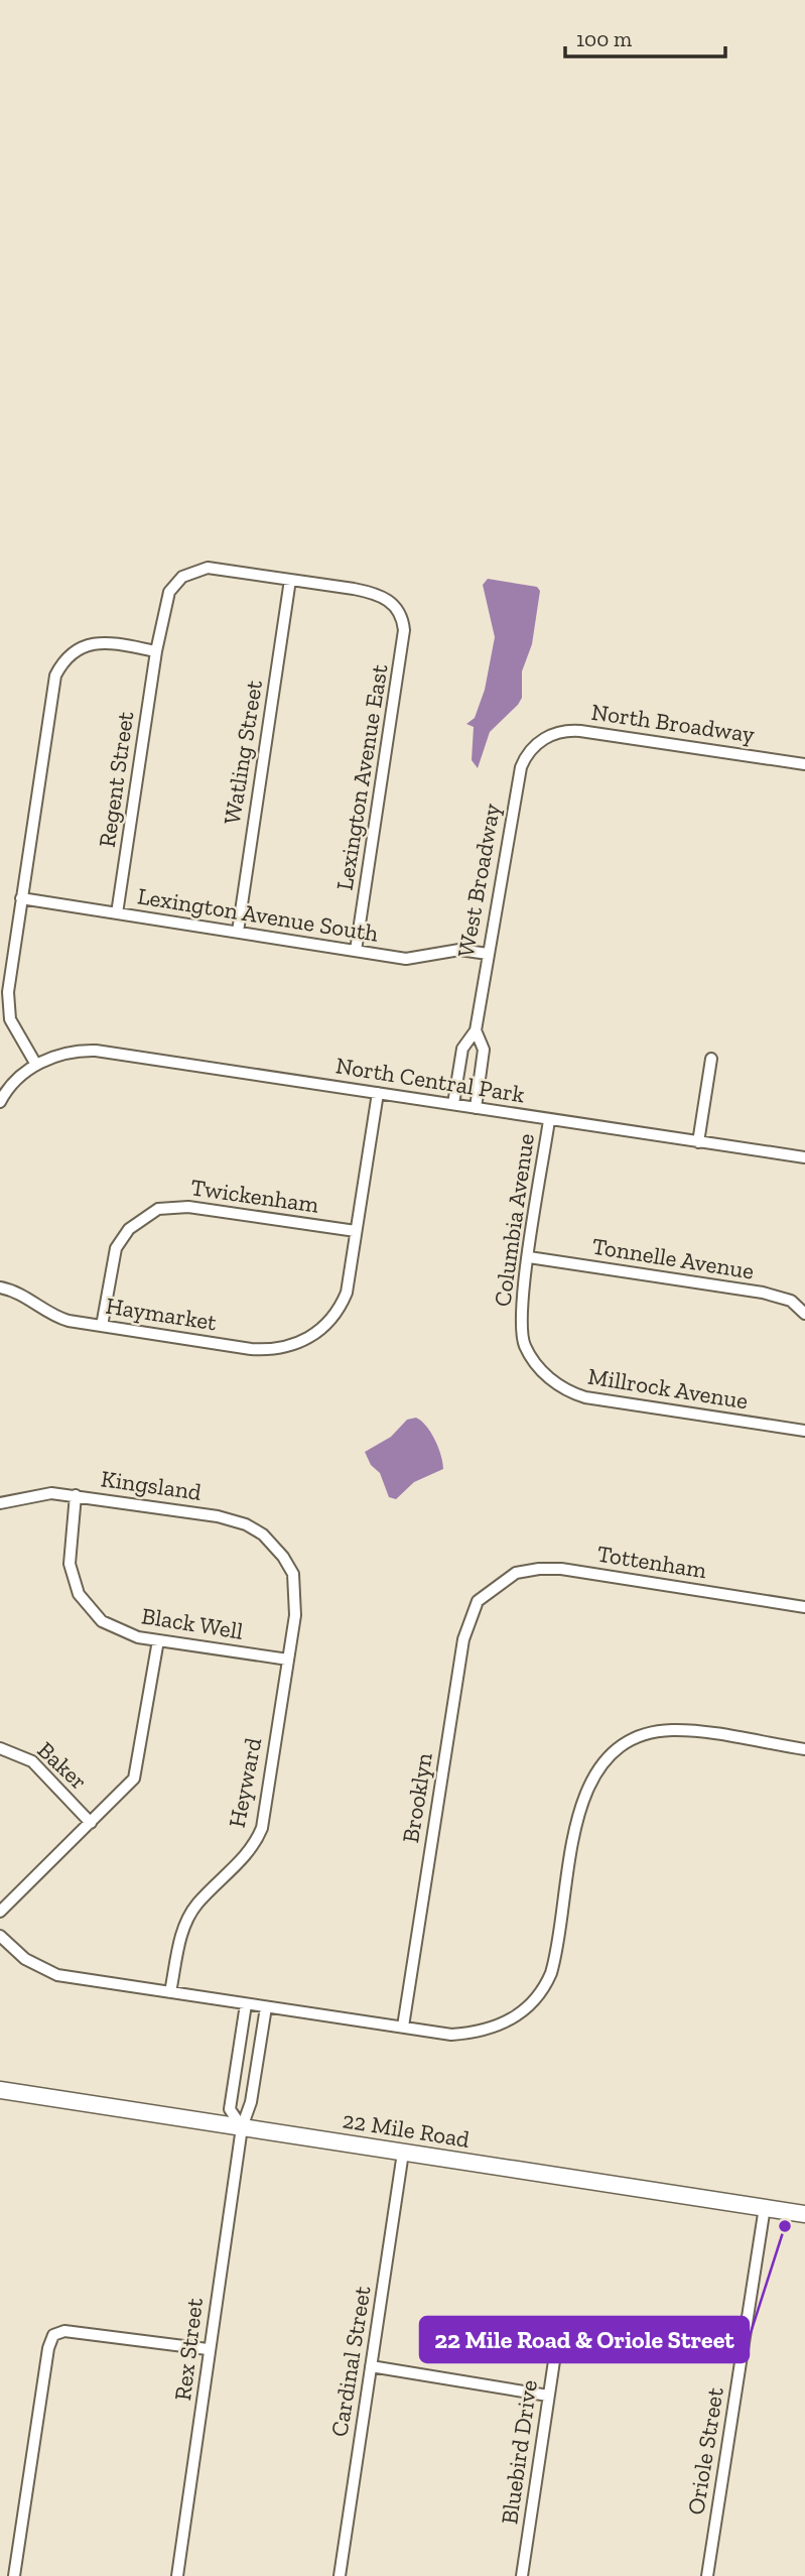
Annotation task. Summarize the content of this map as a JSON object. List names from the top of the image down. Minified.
{"streets":{"street":["North Broadway","Watling Street","Lexington Avenue East","Regent Street","West Broadway","Lexington Avenue South","North Central Park","Twickenham","Columbia Avenue","Tonnelle Avenue","Haymarket","Millrock Avenue","Kingsland","Tottenham","Black Well","Baker","Heyward","Brooklyn","22 Mile Road","Rex Street","Cardinal Street","Oriole Street","Bluebird Drive"]},"crossings":[["North Broadway","West Broadway"],["Watling Street","Regent Street"],["Watling Street","Lexington Avenue South"],["Lexington Avenue East","Regent Street"],["Lexington Avenue East","Lexington Avenue South"],["Regent Street","Lexington Avenue South"],["West Broadway","Lexington Avenue South"],["West Broadway","North Central Park"],["North Central Park","Columbia Avenue"],["Twickenham","Haymarket"],["Columbia Avenue","Tonnelle Avenue"],["Columbia Avenue","Millrock Avenue"],["Kingsland","Black Well"],["Kingsland","Heyward"],["Tottenham","Brooklyn"],["Black Well","Heyward"],["22 Mile Road","Rex Street"],["22 Mile Road","Cardinal Street"],["22 Mile Road","Oriole Street"]],"places":["22 Mile Road & Oriole Street"],"scale_bar":"100 m"}
